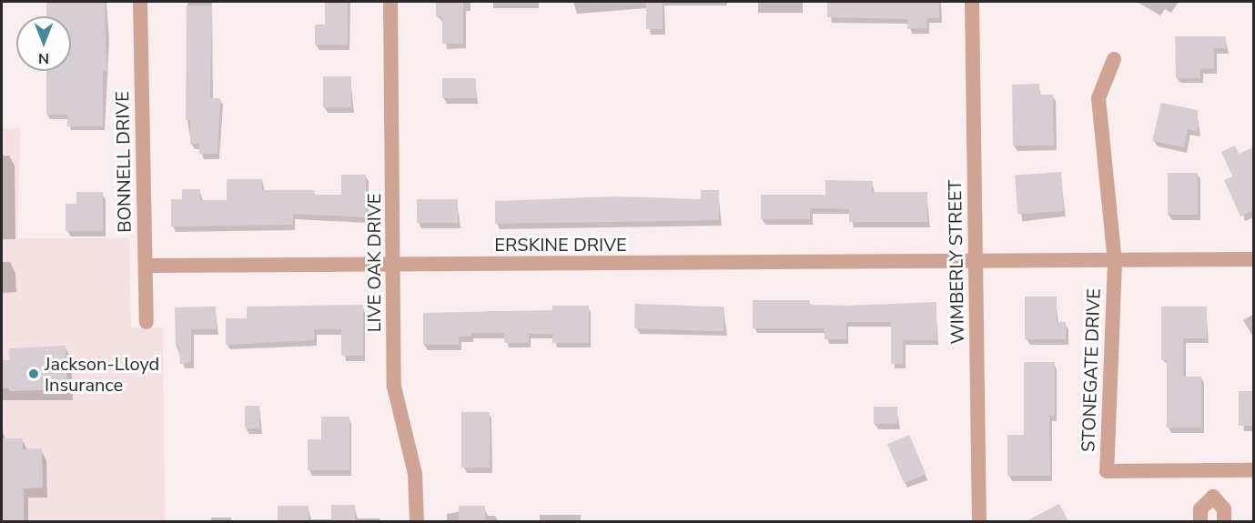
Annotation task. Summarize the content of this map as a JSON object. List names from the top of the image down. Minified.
{"streets":{"street":["BONNELL DRIVE","ERSKINE DRIVE","WIMBERLY STREET","LIVE OAK DRIVE","STONEGATE DRIVE"]},"crossings":[["BONNELL DRIVE","ERSKINE DRIVE"],["ERSKINE DRIVE","WIMBERLY STREET"],["ERSKINE DRIVE","LIVE OAK DRIVE"],["ERSKINE DRIVE","STONEGATE DRIVE"],["WIMBERLY STREET","STONEGATE DRIVE"]],"places":["Jackson-Lloyd Insurance"],"north":"bottom"}
